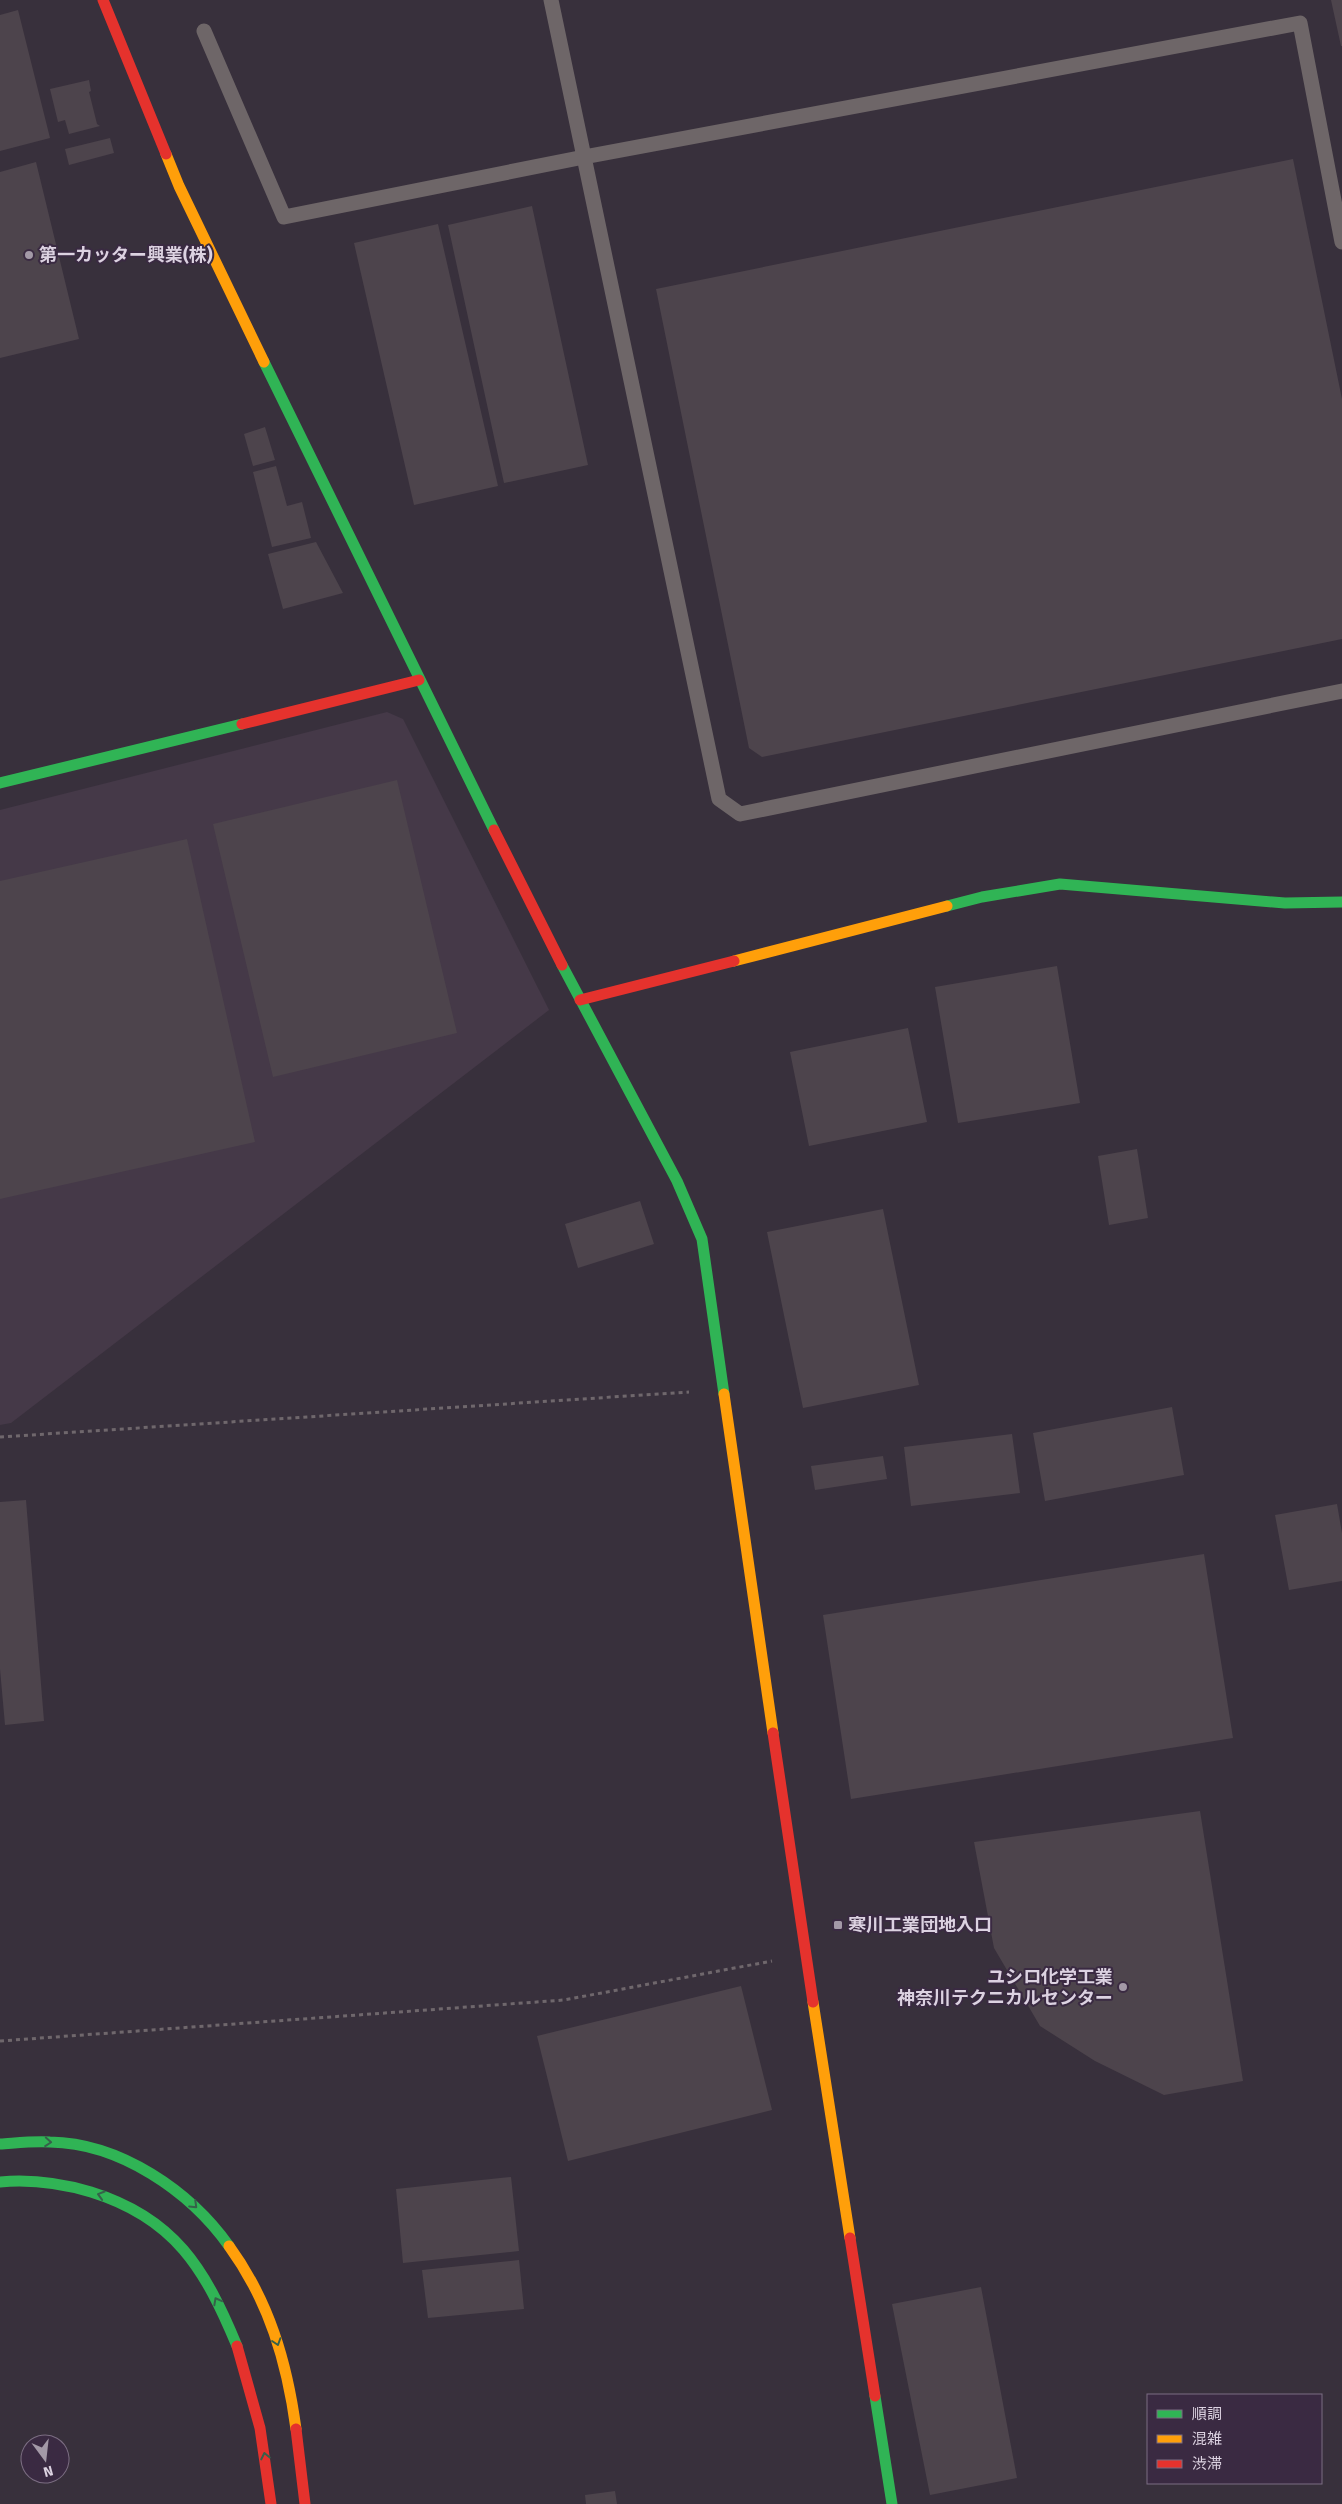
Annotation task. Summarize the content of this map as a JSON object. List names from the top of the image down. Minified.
{"places":{"other":["第一カッター興業(株)","ユシロ化学工業 神奈川テクニカルセンター"],"transit":["寒川工業団地入口"]},"legend":["順調","混雑","渋滞"],"north":"bottom"}
